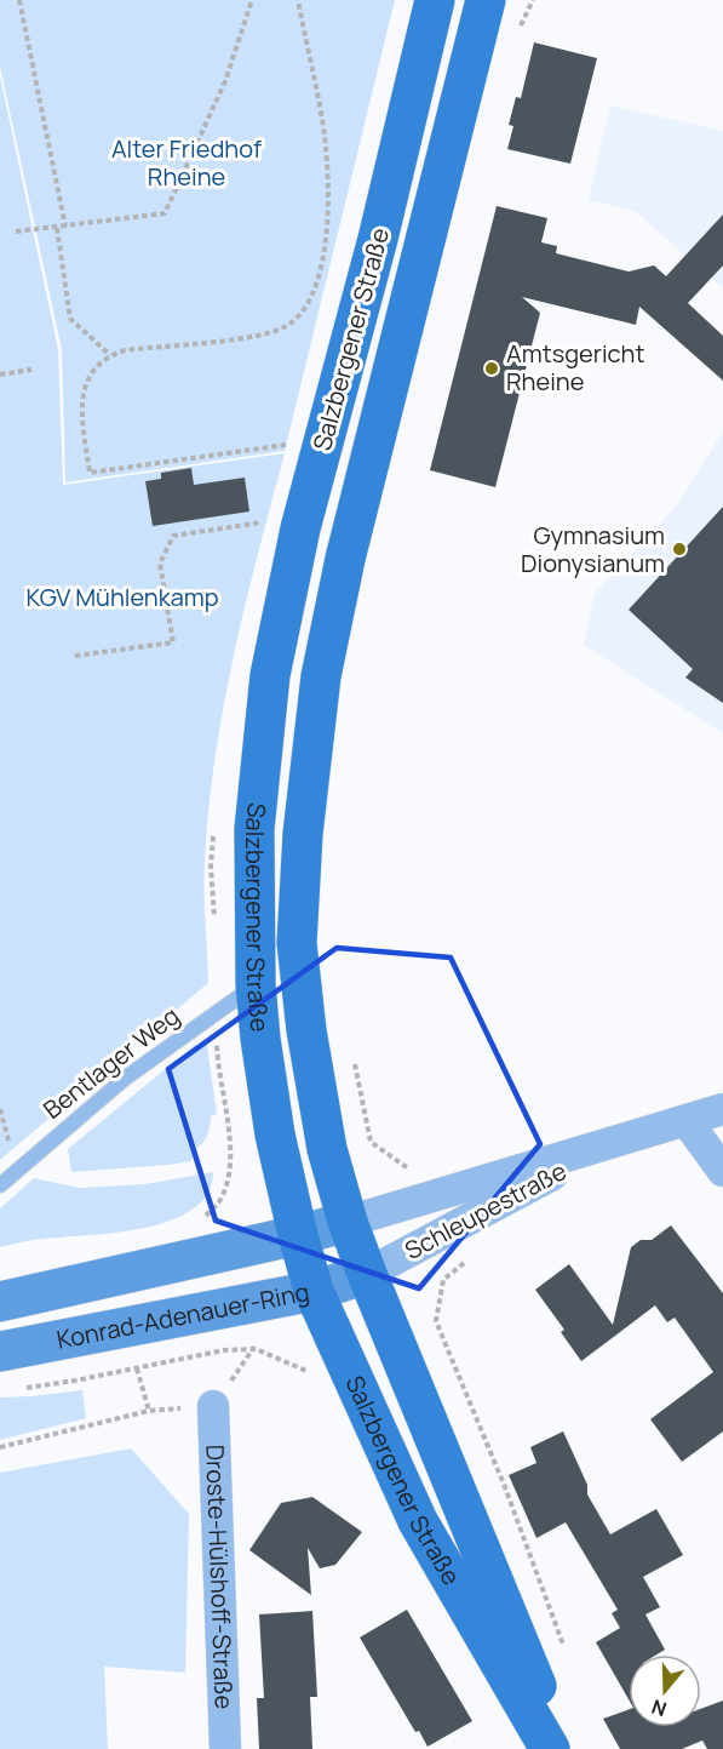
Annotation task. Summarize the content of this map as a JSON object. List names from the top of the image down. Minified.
{"streets":{"main road":["Salzbergener Straße","Konrad-Adenauer-Ring"],"street":["Schleupestraße","Droste-Hülshoff-Straße"],"lane":["Bentlager Weg"]},"crossings":[["Salzbergener Straße","Bentlager Weg"],["Salzbergener Straße","Schleupestraße"],["Salzbergener Straße","Konrad-Adenauer-Ring"],["Schleupestraße","Konrad-Adenauer-Ring"]],"parks":["Alter Friedhof Rheine","KGV Mühlenkamp"],"places":["Amtsgericht Rheine","Gymnasium Dionysianum"],"north":"bottom"}
